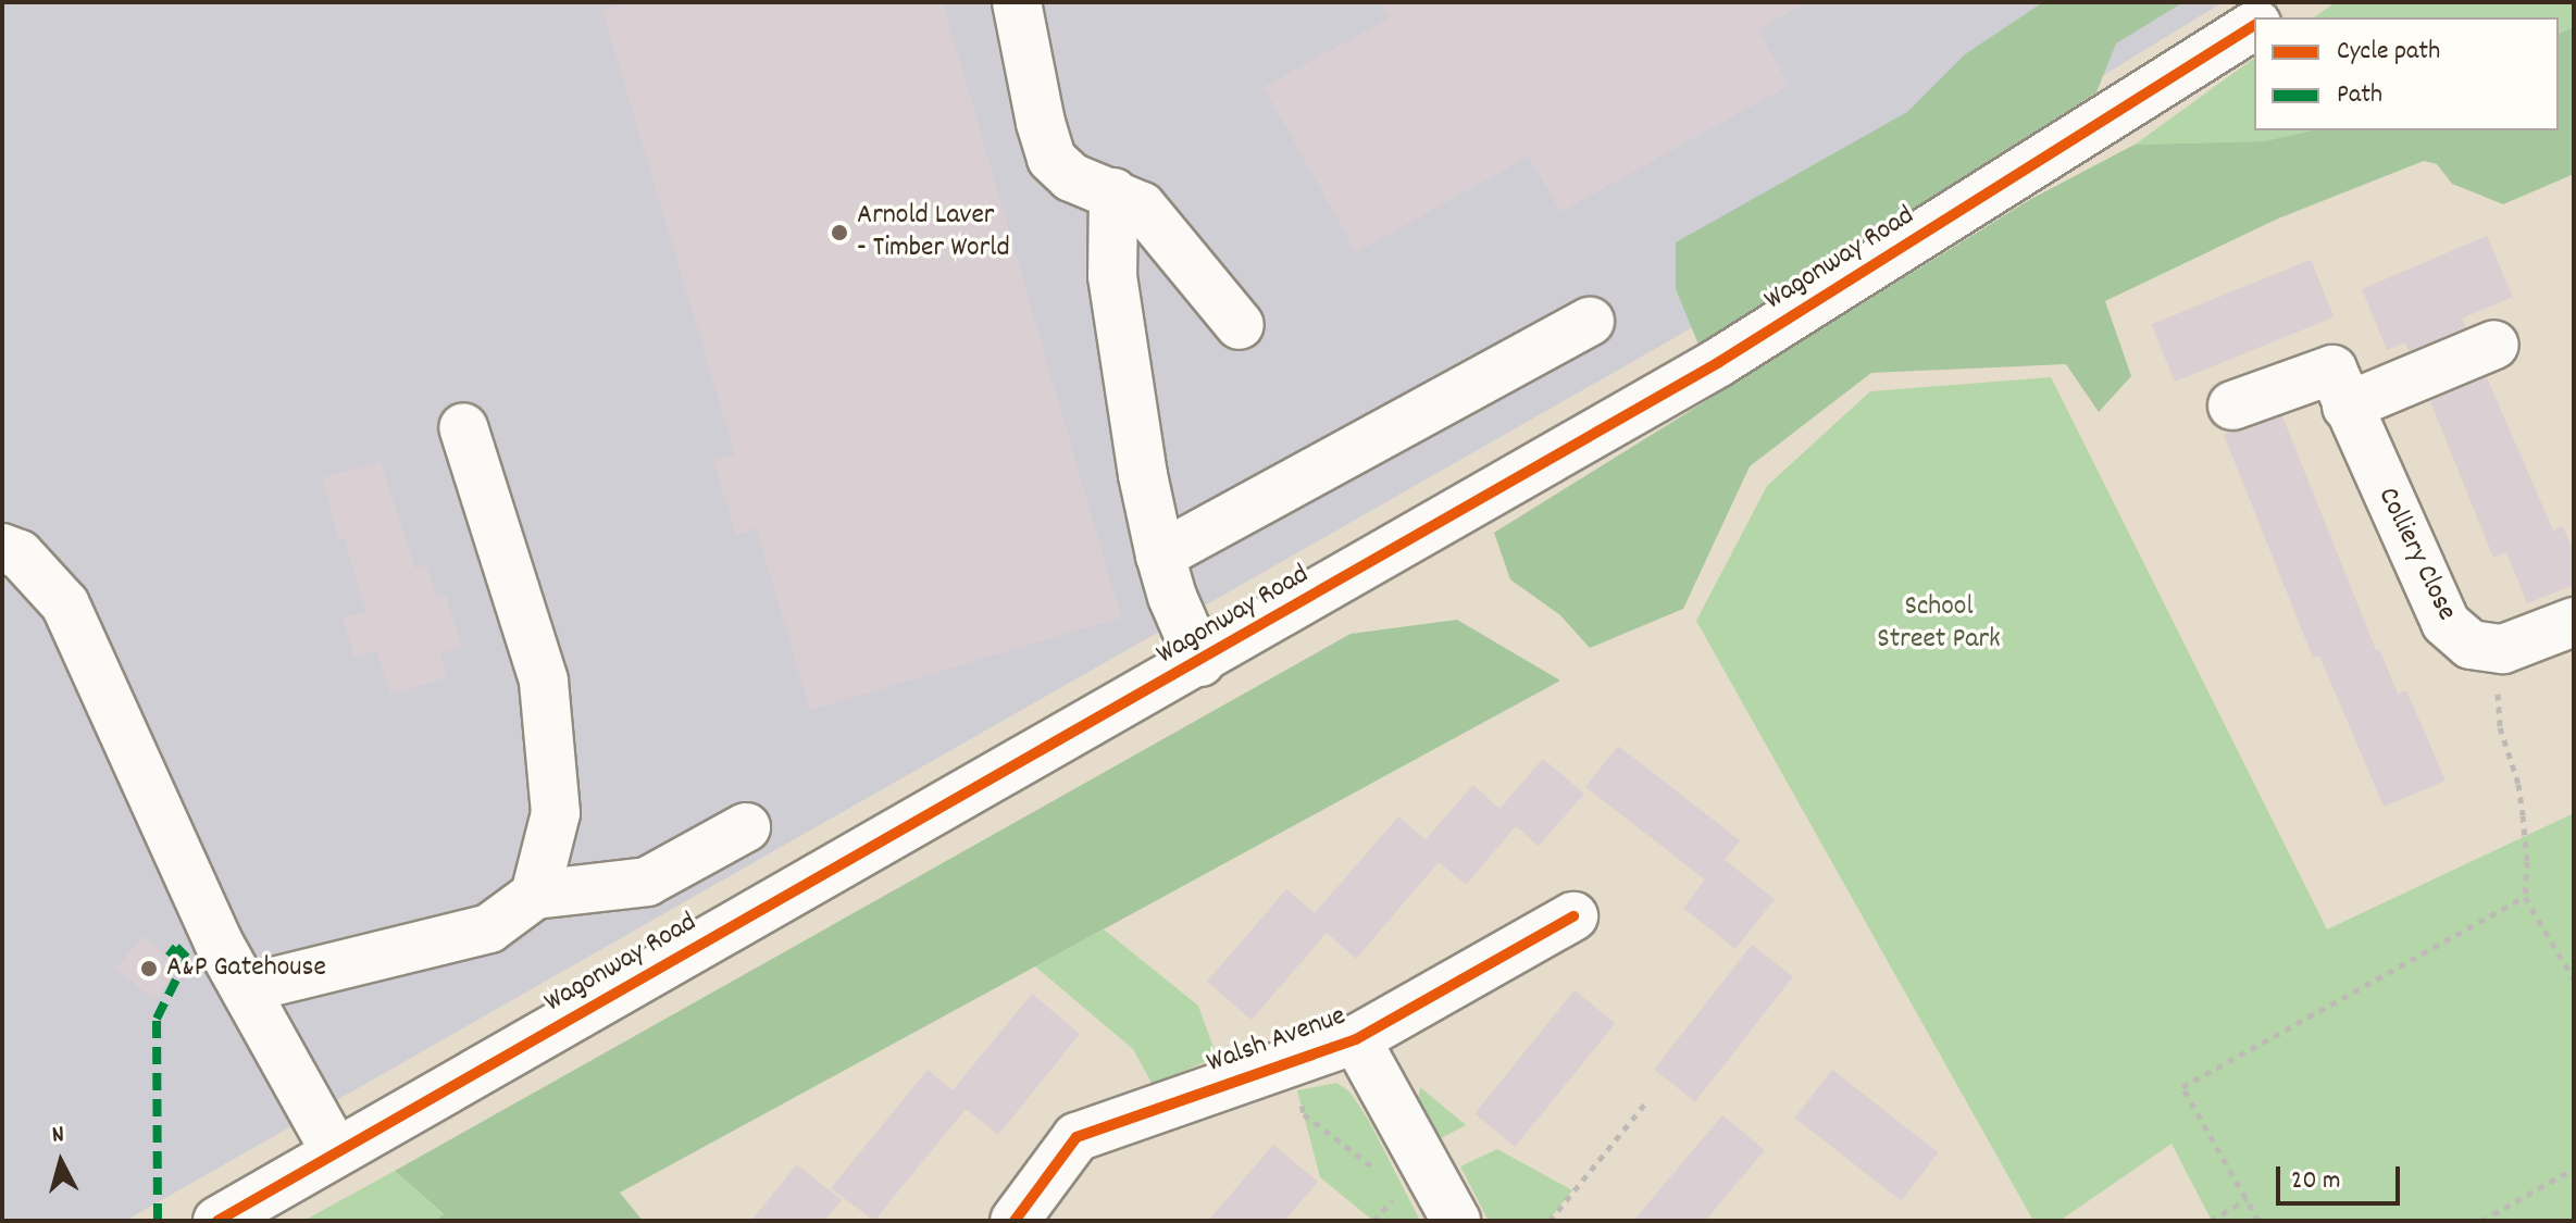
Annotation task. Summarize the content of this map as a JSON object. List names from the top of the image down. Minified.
{"streets":{"main road":["Wagonway Road","Colliery Close","Walsh Avenue"]},"parks":["School Street Park"],"places":["Arnold Laver - Timber World","A&P Gatehouse"],"legend":["Cycle path","Path"],"scale_bar":"20 m","north":"top"}
